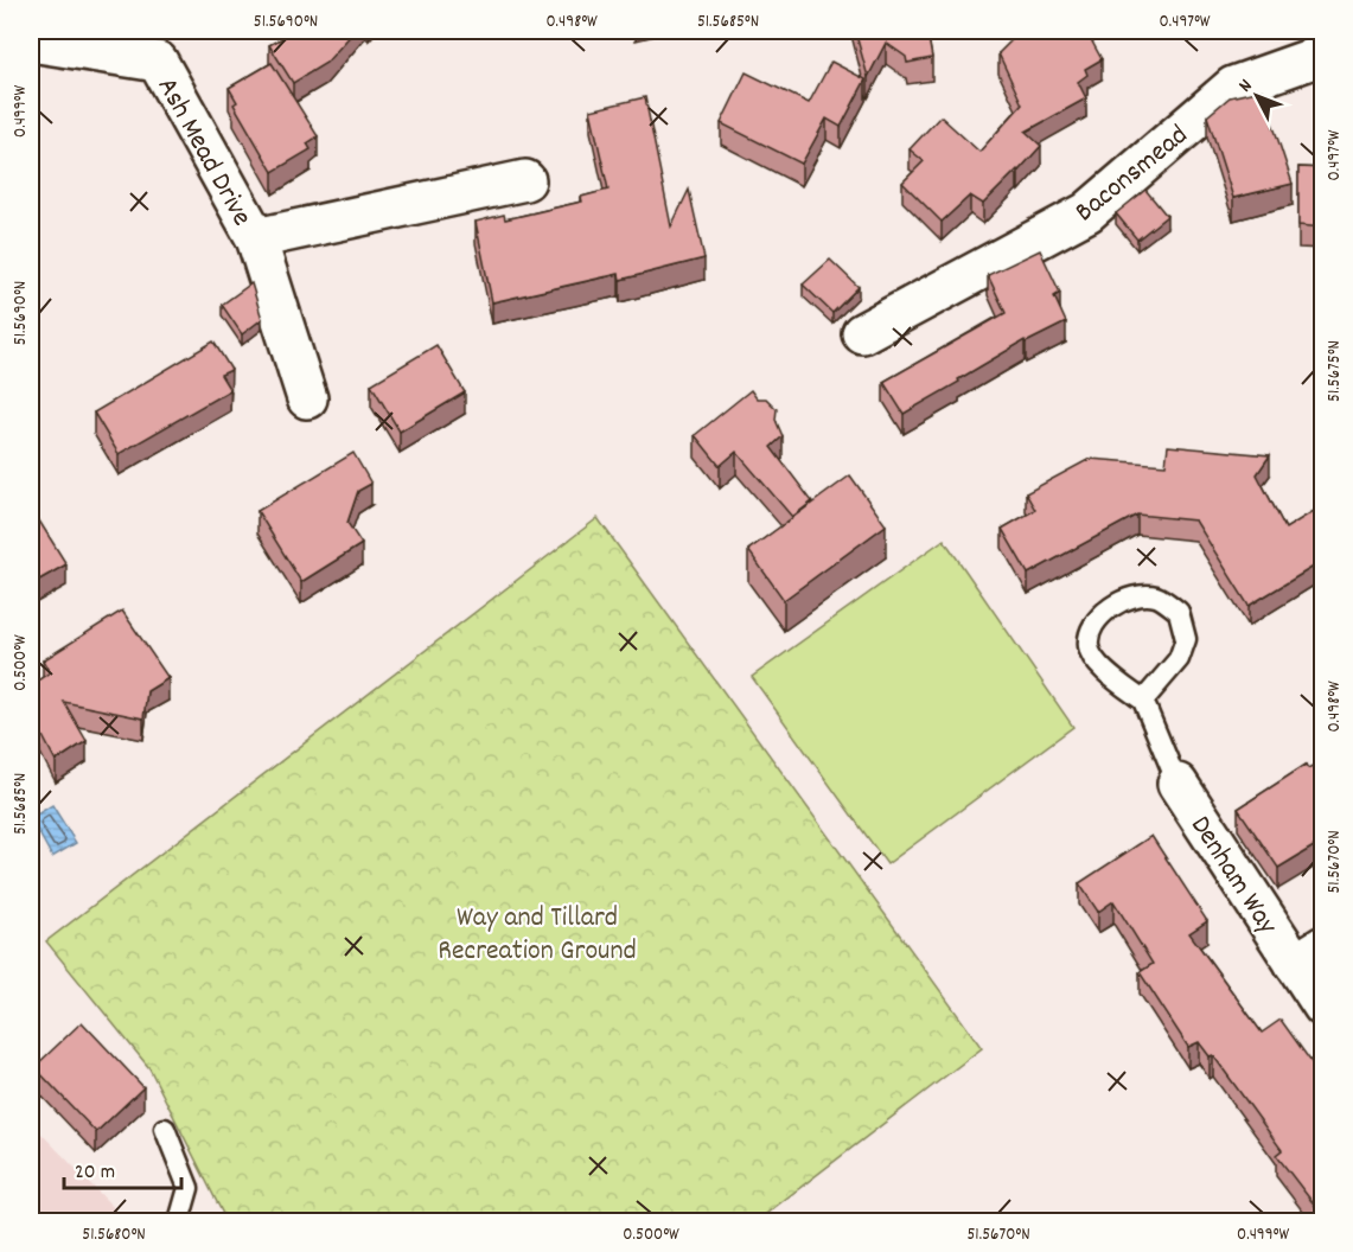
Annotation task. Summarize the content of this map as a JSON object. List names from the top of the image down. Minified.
{"streets":{"street":["Ash Mead Drive","Baconsmead","Denham Way"]},"parks":["Way and Tillard Recreation Ground"],"scale_bar":"20 m","north":"top left","coordinates":["51.5690°N","0.498°W","51.5685°N","0.497°W","0.499°W","51.5675°N","0.500°W","51.5670°N","51.5680°N"]}
